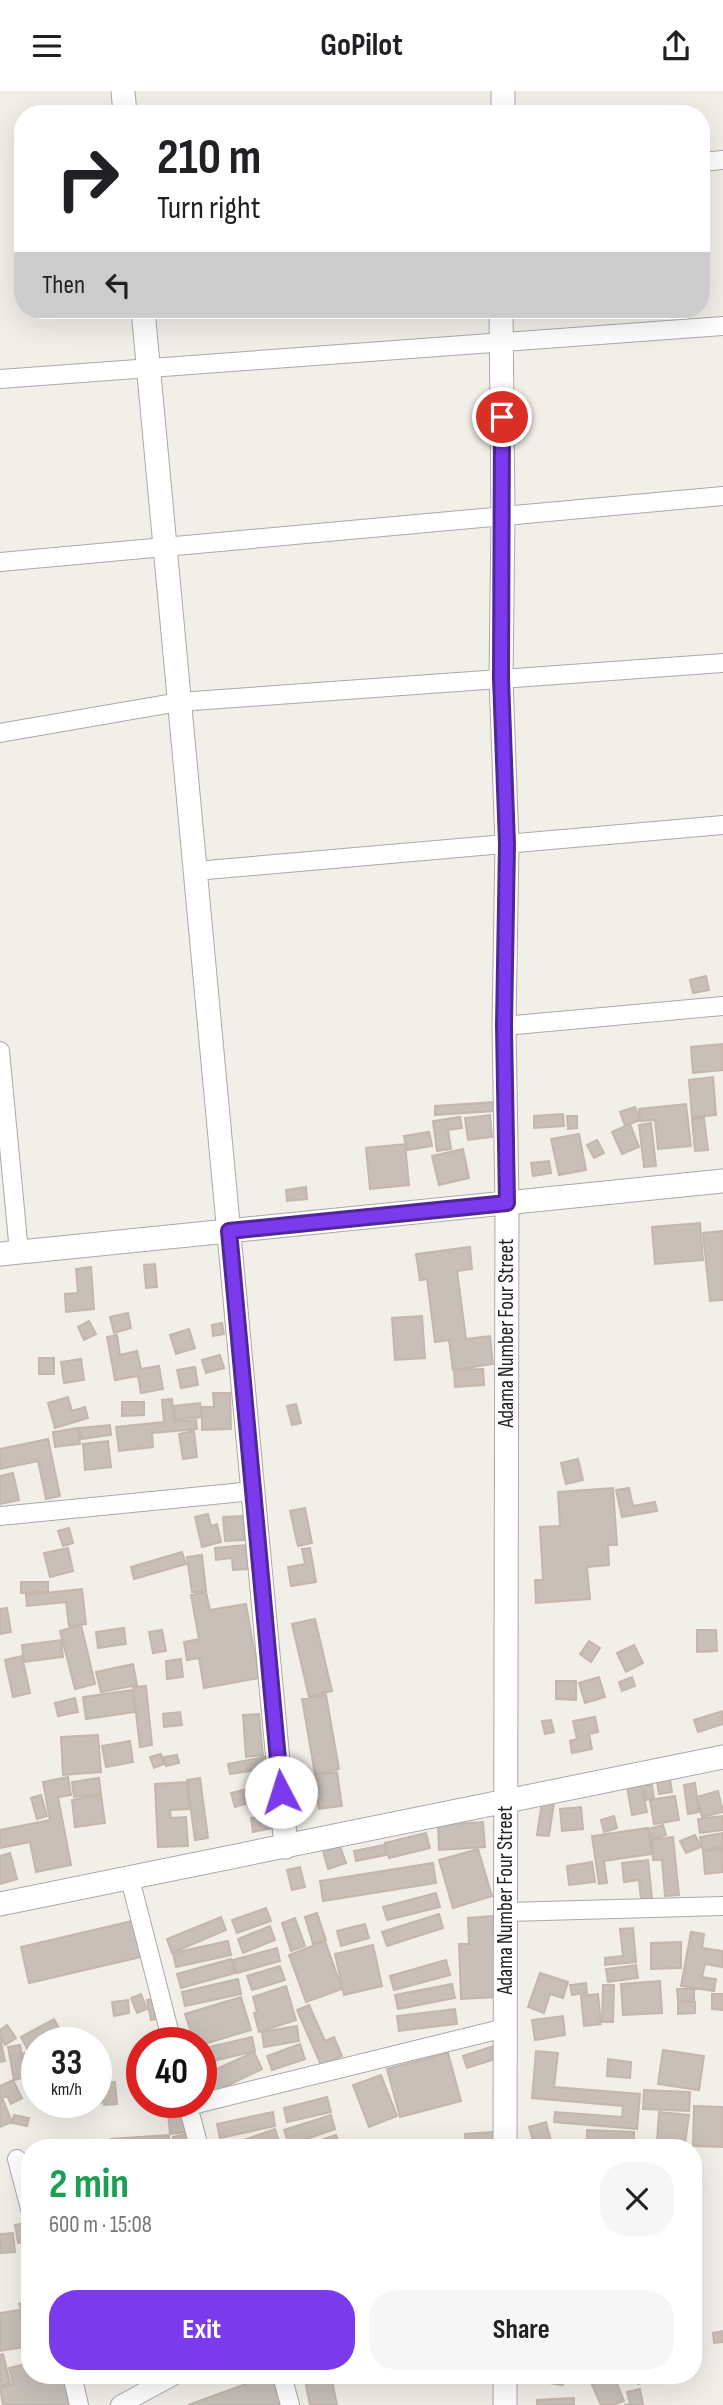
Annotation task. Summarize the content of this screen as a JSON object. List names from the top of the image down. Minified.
{"streets":{"street":["Adama Number Four Street"]},"page":{"header":"GoPilot","turn":["210 m","Turn right"],"then":"Then","speed":"33 km/h","limit":"40","heading":["2 min","600 m · 15:08"],"buttons":["Exit","Share"]}}
